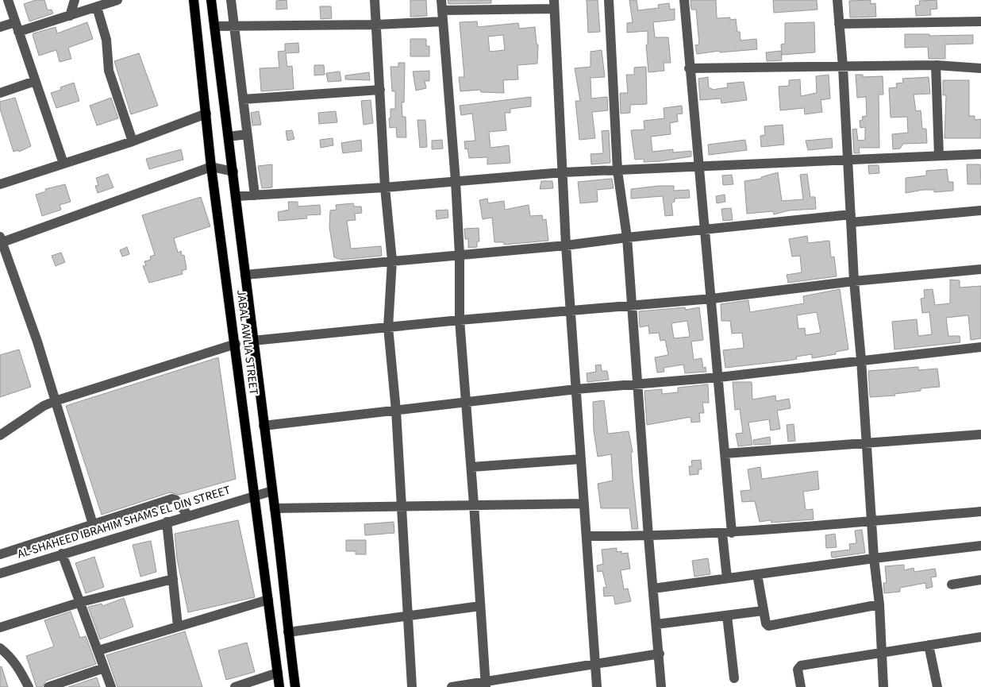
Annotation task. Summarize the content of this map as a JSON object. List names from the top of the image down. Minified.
{"streets":{"main road":["JABAL AWLIA STREET"],"street":["AL-SHAHEED IBRAHIM SHAMS EL DIN STREET"]},"crossings":[["JABAL AWLIA STREET","AL-SHAHEED IBRAHIM SHAMS EL DIN STREET"]]}
